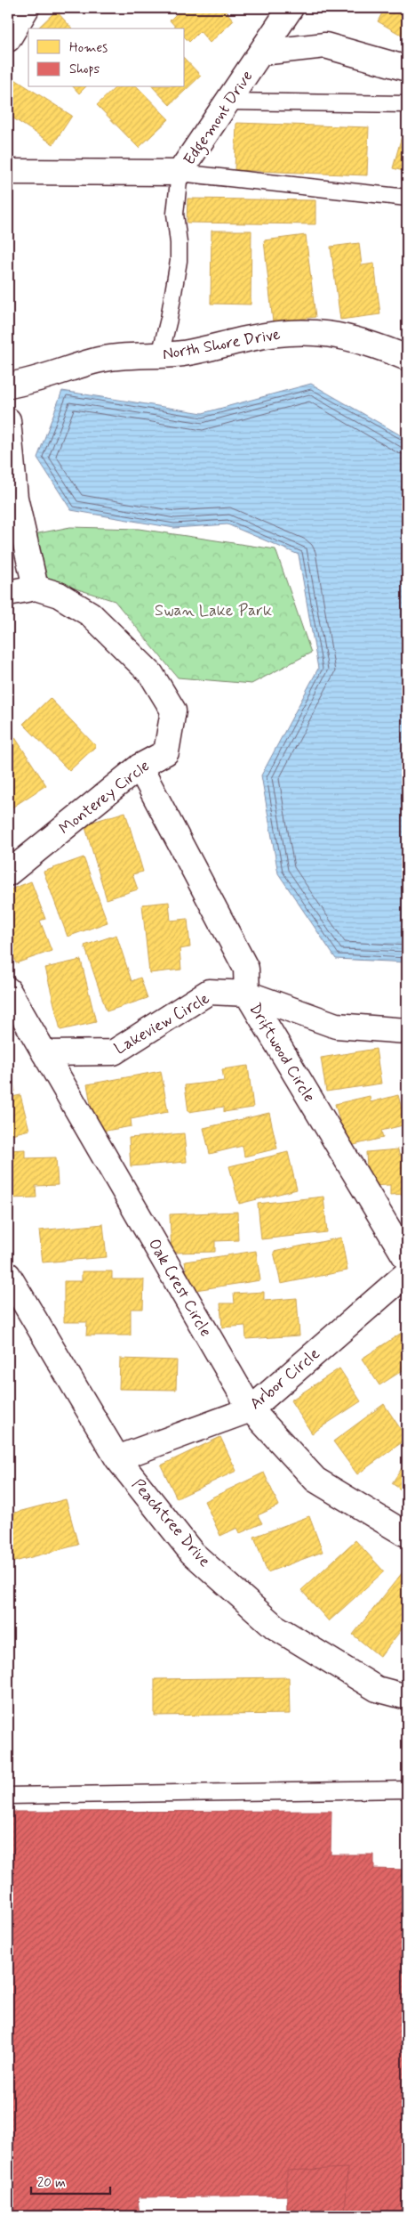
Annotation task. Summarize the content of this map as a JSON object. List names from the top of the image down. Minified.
{"streets":{"street":["Edgemont Drive","North Shore Drive","Monterey Circle","Lakeview Circle","Driftwood Circle","Oak Crest Circle","Arbor Circle","Peachtree Drive"]},"crossings":[["Monterey Circle","Driftwood Circle"],["Lakeview Circle","Driftwood Circle"],["Lakeview Circle","Oak Crest Circle"],["Oak Crest Circle","Arbor Circle"],["Arbor Circle","Peachtree Drive"]],"parks":["Swan Lake Park"],"legend":["Homes","Shops"],"scale_bar":"20 m"}
